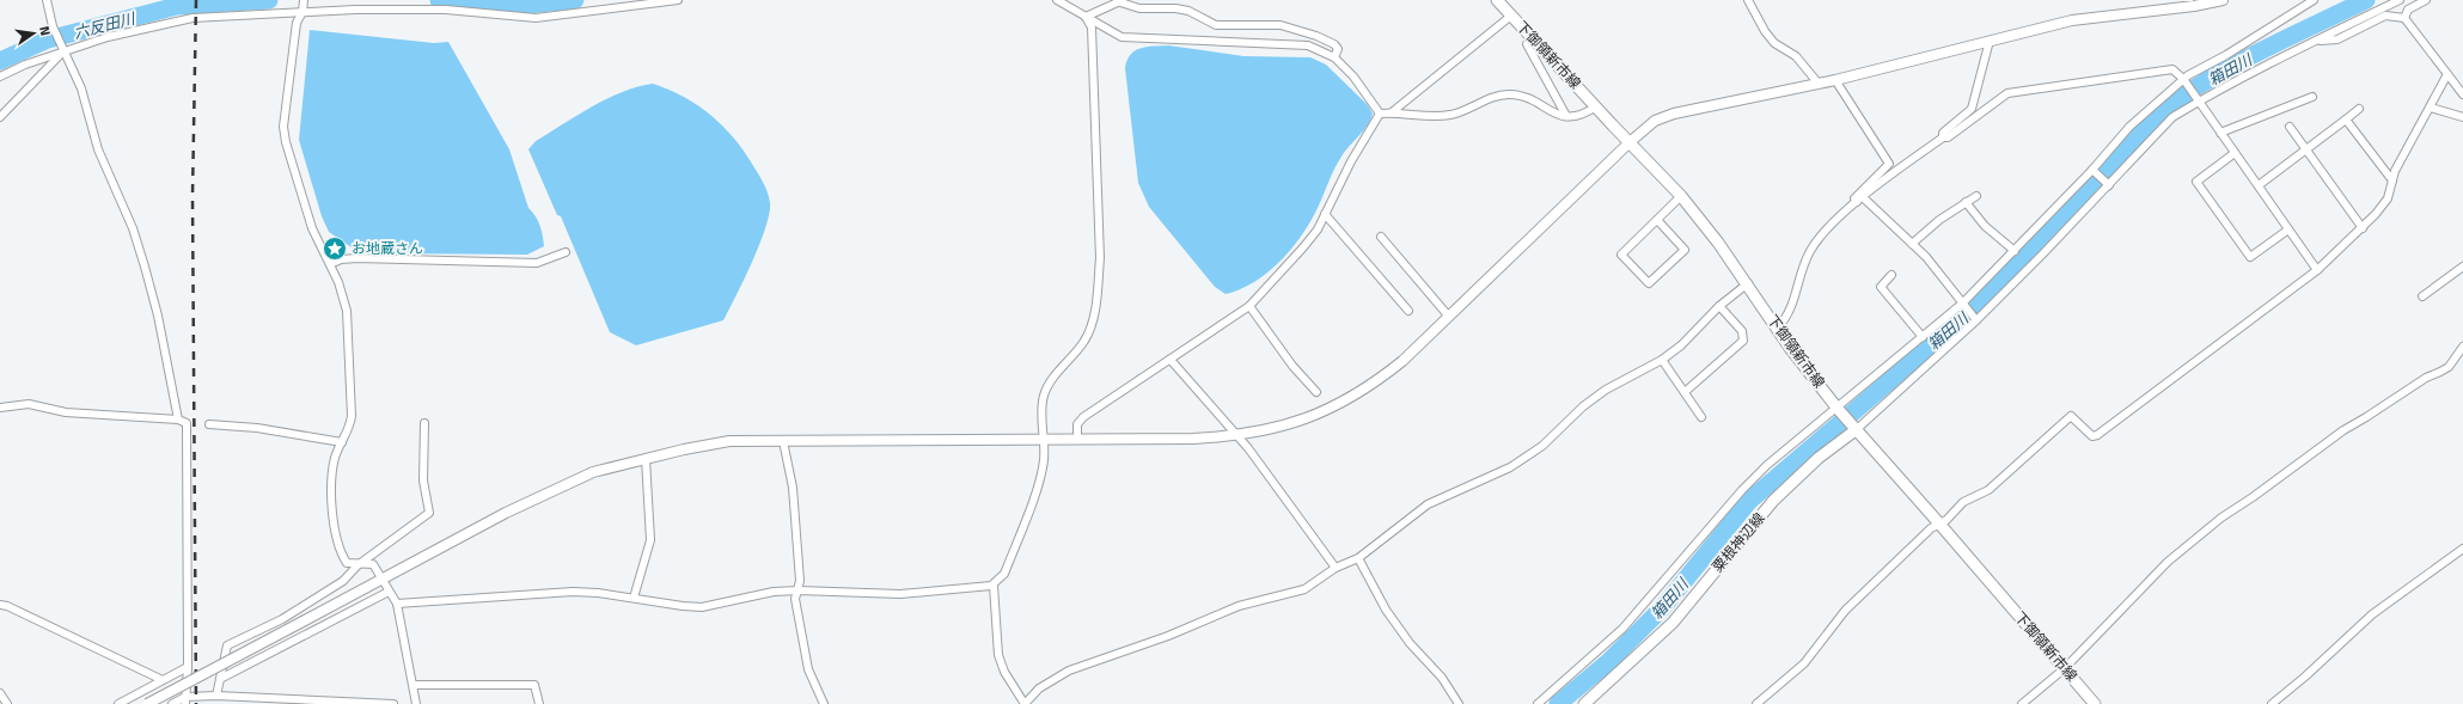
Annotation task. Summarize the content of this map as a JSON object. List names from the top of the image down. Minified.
{"streets":{"main road":["下御領新市線","粟根神辺線"]},"crossings":[["下御領新市線","粟根神辺線"]],"water":["六反田川","箱田川"],"places":{"place":["お地蔵さん"]},"north":"right"}
